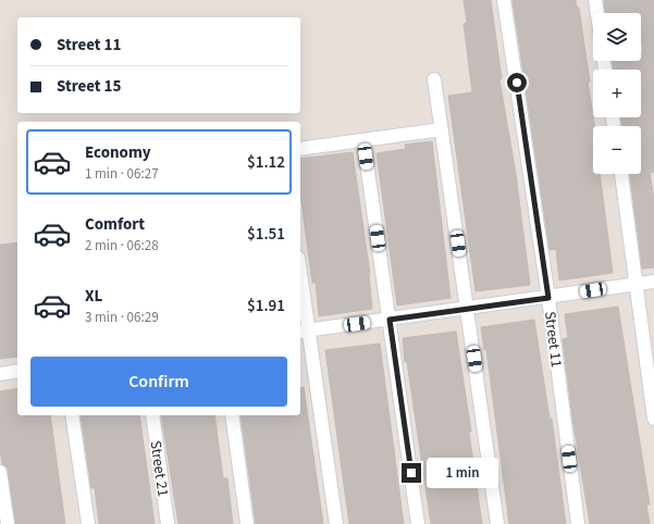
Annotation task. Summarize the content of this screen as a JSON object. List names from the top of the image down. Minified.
{"streets":{"street":["Street 11","Street 21"]},"page":{"map_buttons":["+","−"],"banner":["Street 11","Street 15"],"list":[{"name":"Economy","note":"1 min · 06:27","value":"$1.12"},{"name":"Comfort","note":"2 min · 06:28","value":"$1.51"},{"name":"XL","note":"3 min · 06:29","value":"$1.91"}],"buttons":"Confirm","bubble":"1 min"}}
